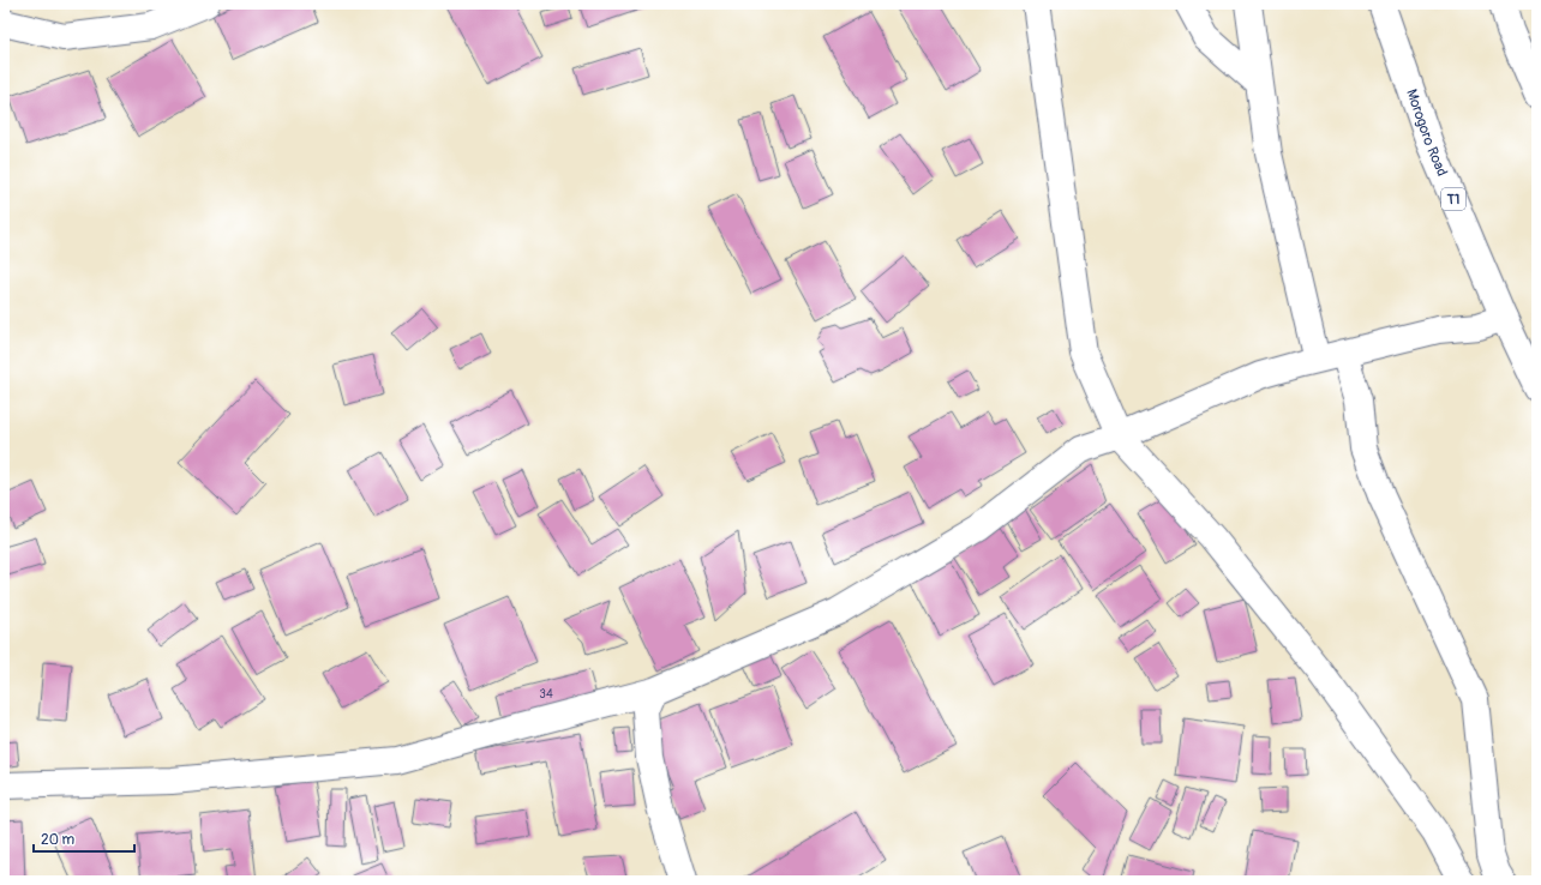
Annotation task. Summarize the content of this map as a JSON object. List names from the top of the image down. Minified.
{"streets":{"main road":["Morogoro Road","T1"]},"house_numbers":["34"],"scale_bar":"20 m"}
